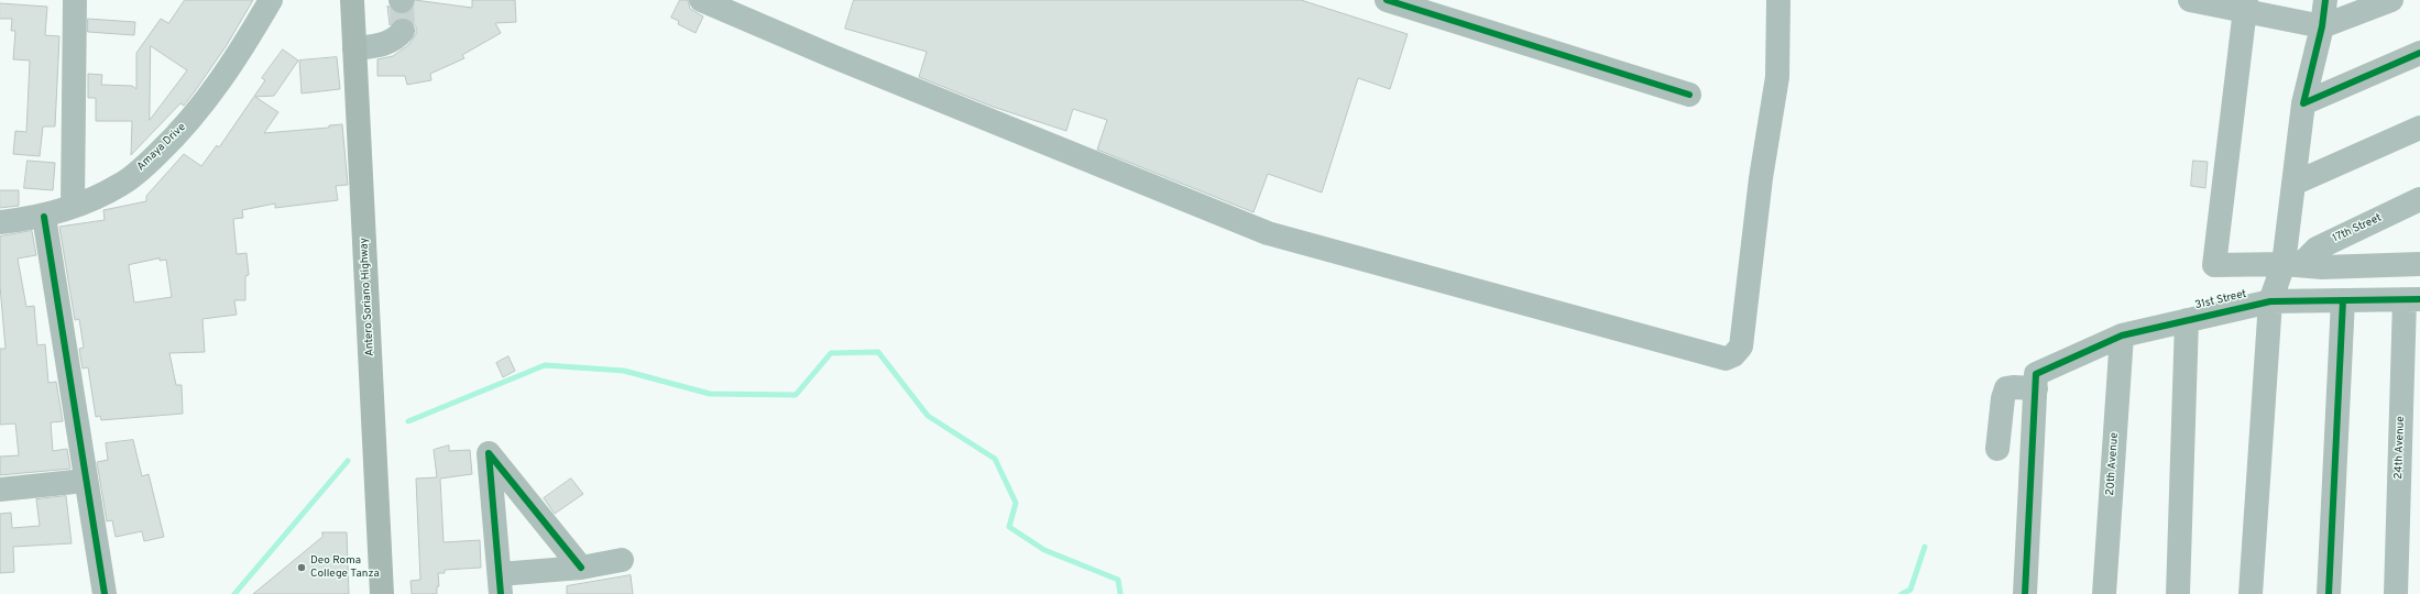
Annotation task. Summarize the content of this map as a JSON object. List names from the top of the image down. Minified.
{"streets":{"main road":["Antero Soriano Highway"],"street":["Amaya Drive","17th Street","31st Street","24th Avenue","20th Avenue"]},"crossings":[["31st Street","24th Avenue"],["31st Street","20th Avenue"]],"places":["Deo Roma College Tanza"]}
